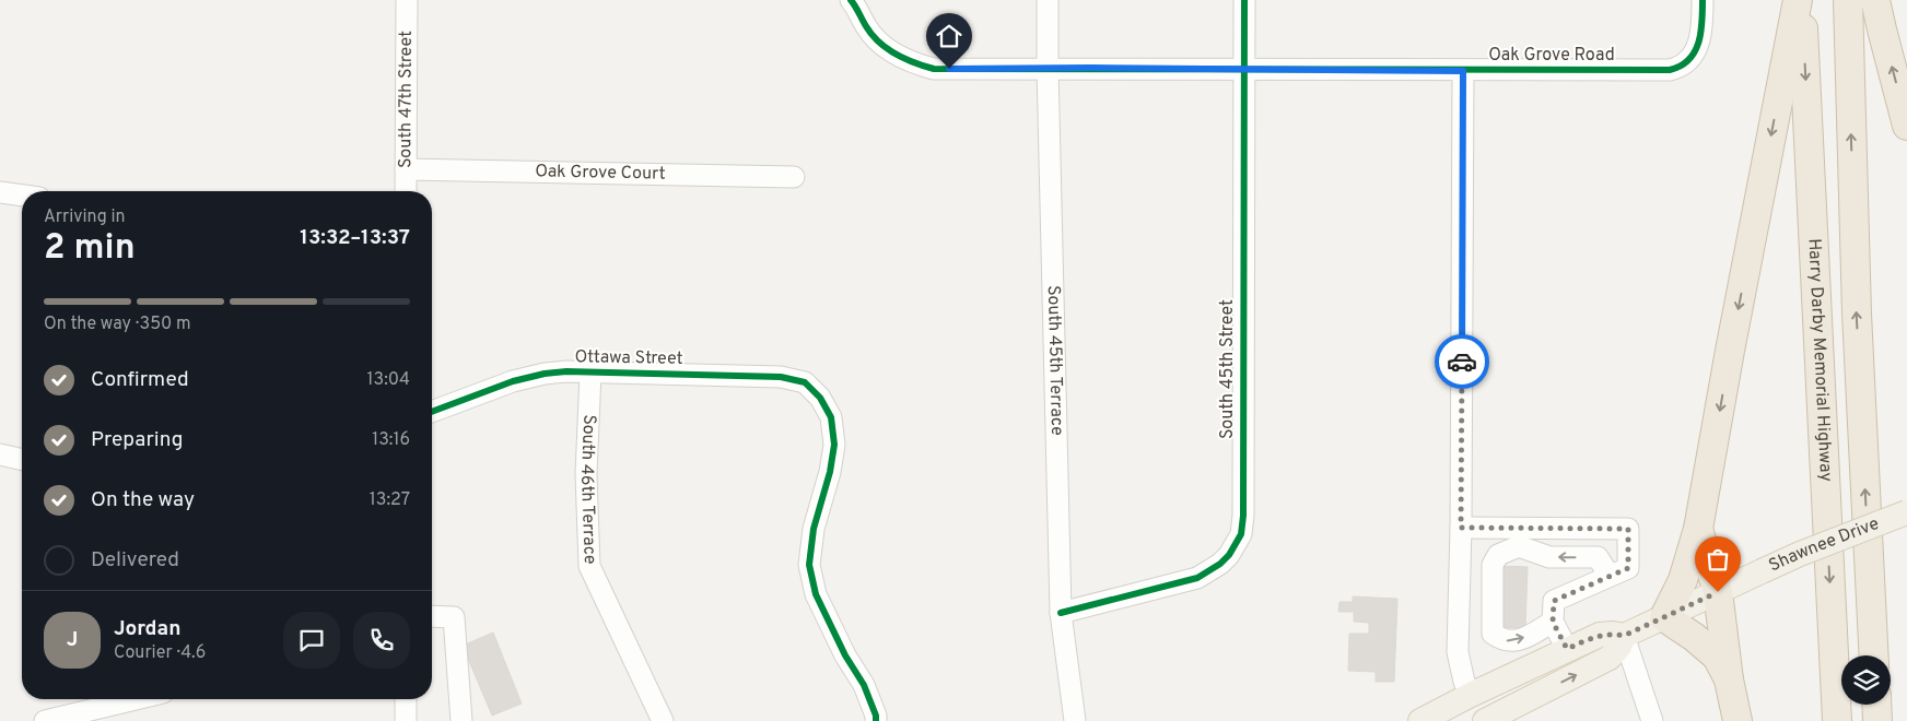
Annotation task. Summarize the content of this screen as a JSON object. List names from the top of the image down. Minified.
{"streets":{"highway":["Harry Darby Memorial Highway"],"main road":["Shawnee Drive"],"street":["Oak Grove Road","South 47th Street","Oak Grove Court","Ottawa Street","South 45th Terrace","South 45th Street","South 46th Terrace"]},"crossings":[["Oak Grove Road","South 45th Terrace"],["Oak Grove Road","South 45th Street"],["South 47th Street","Oak Grove Court"],["Ottawa Street","South 46th Terrace"],["South 45th Terrace","South 45th Street"]],"page":{"heading":["2 min","Arriving in","13:32–13:37"],"panel":["Jordan","Courier · 4.6"],"bar":"On the way · 350 m","list":[["Confirmed","13:04"],["Preparing","13:16"],["On the way","13:27"],"Delivered"],"round":"J"}}
